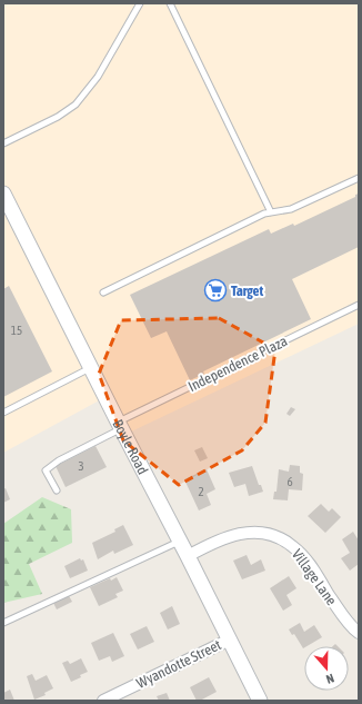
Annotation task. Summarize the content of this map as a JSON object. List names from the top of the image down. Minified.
{"streets":{"street":["Boyle Road","Village Lane","Wyandotte Street"],"lane":["Independence Plaza"]},"crossings":[["Independence Plaza","Boyle Road"],["Boyle Road","Village Lane"],["Boyle Road","Wyandotte Street"]],"places":{"supermarket":["Target"]},"house_numbers":["15","3","6","2"],"north":"bottom"}
